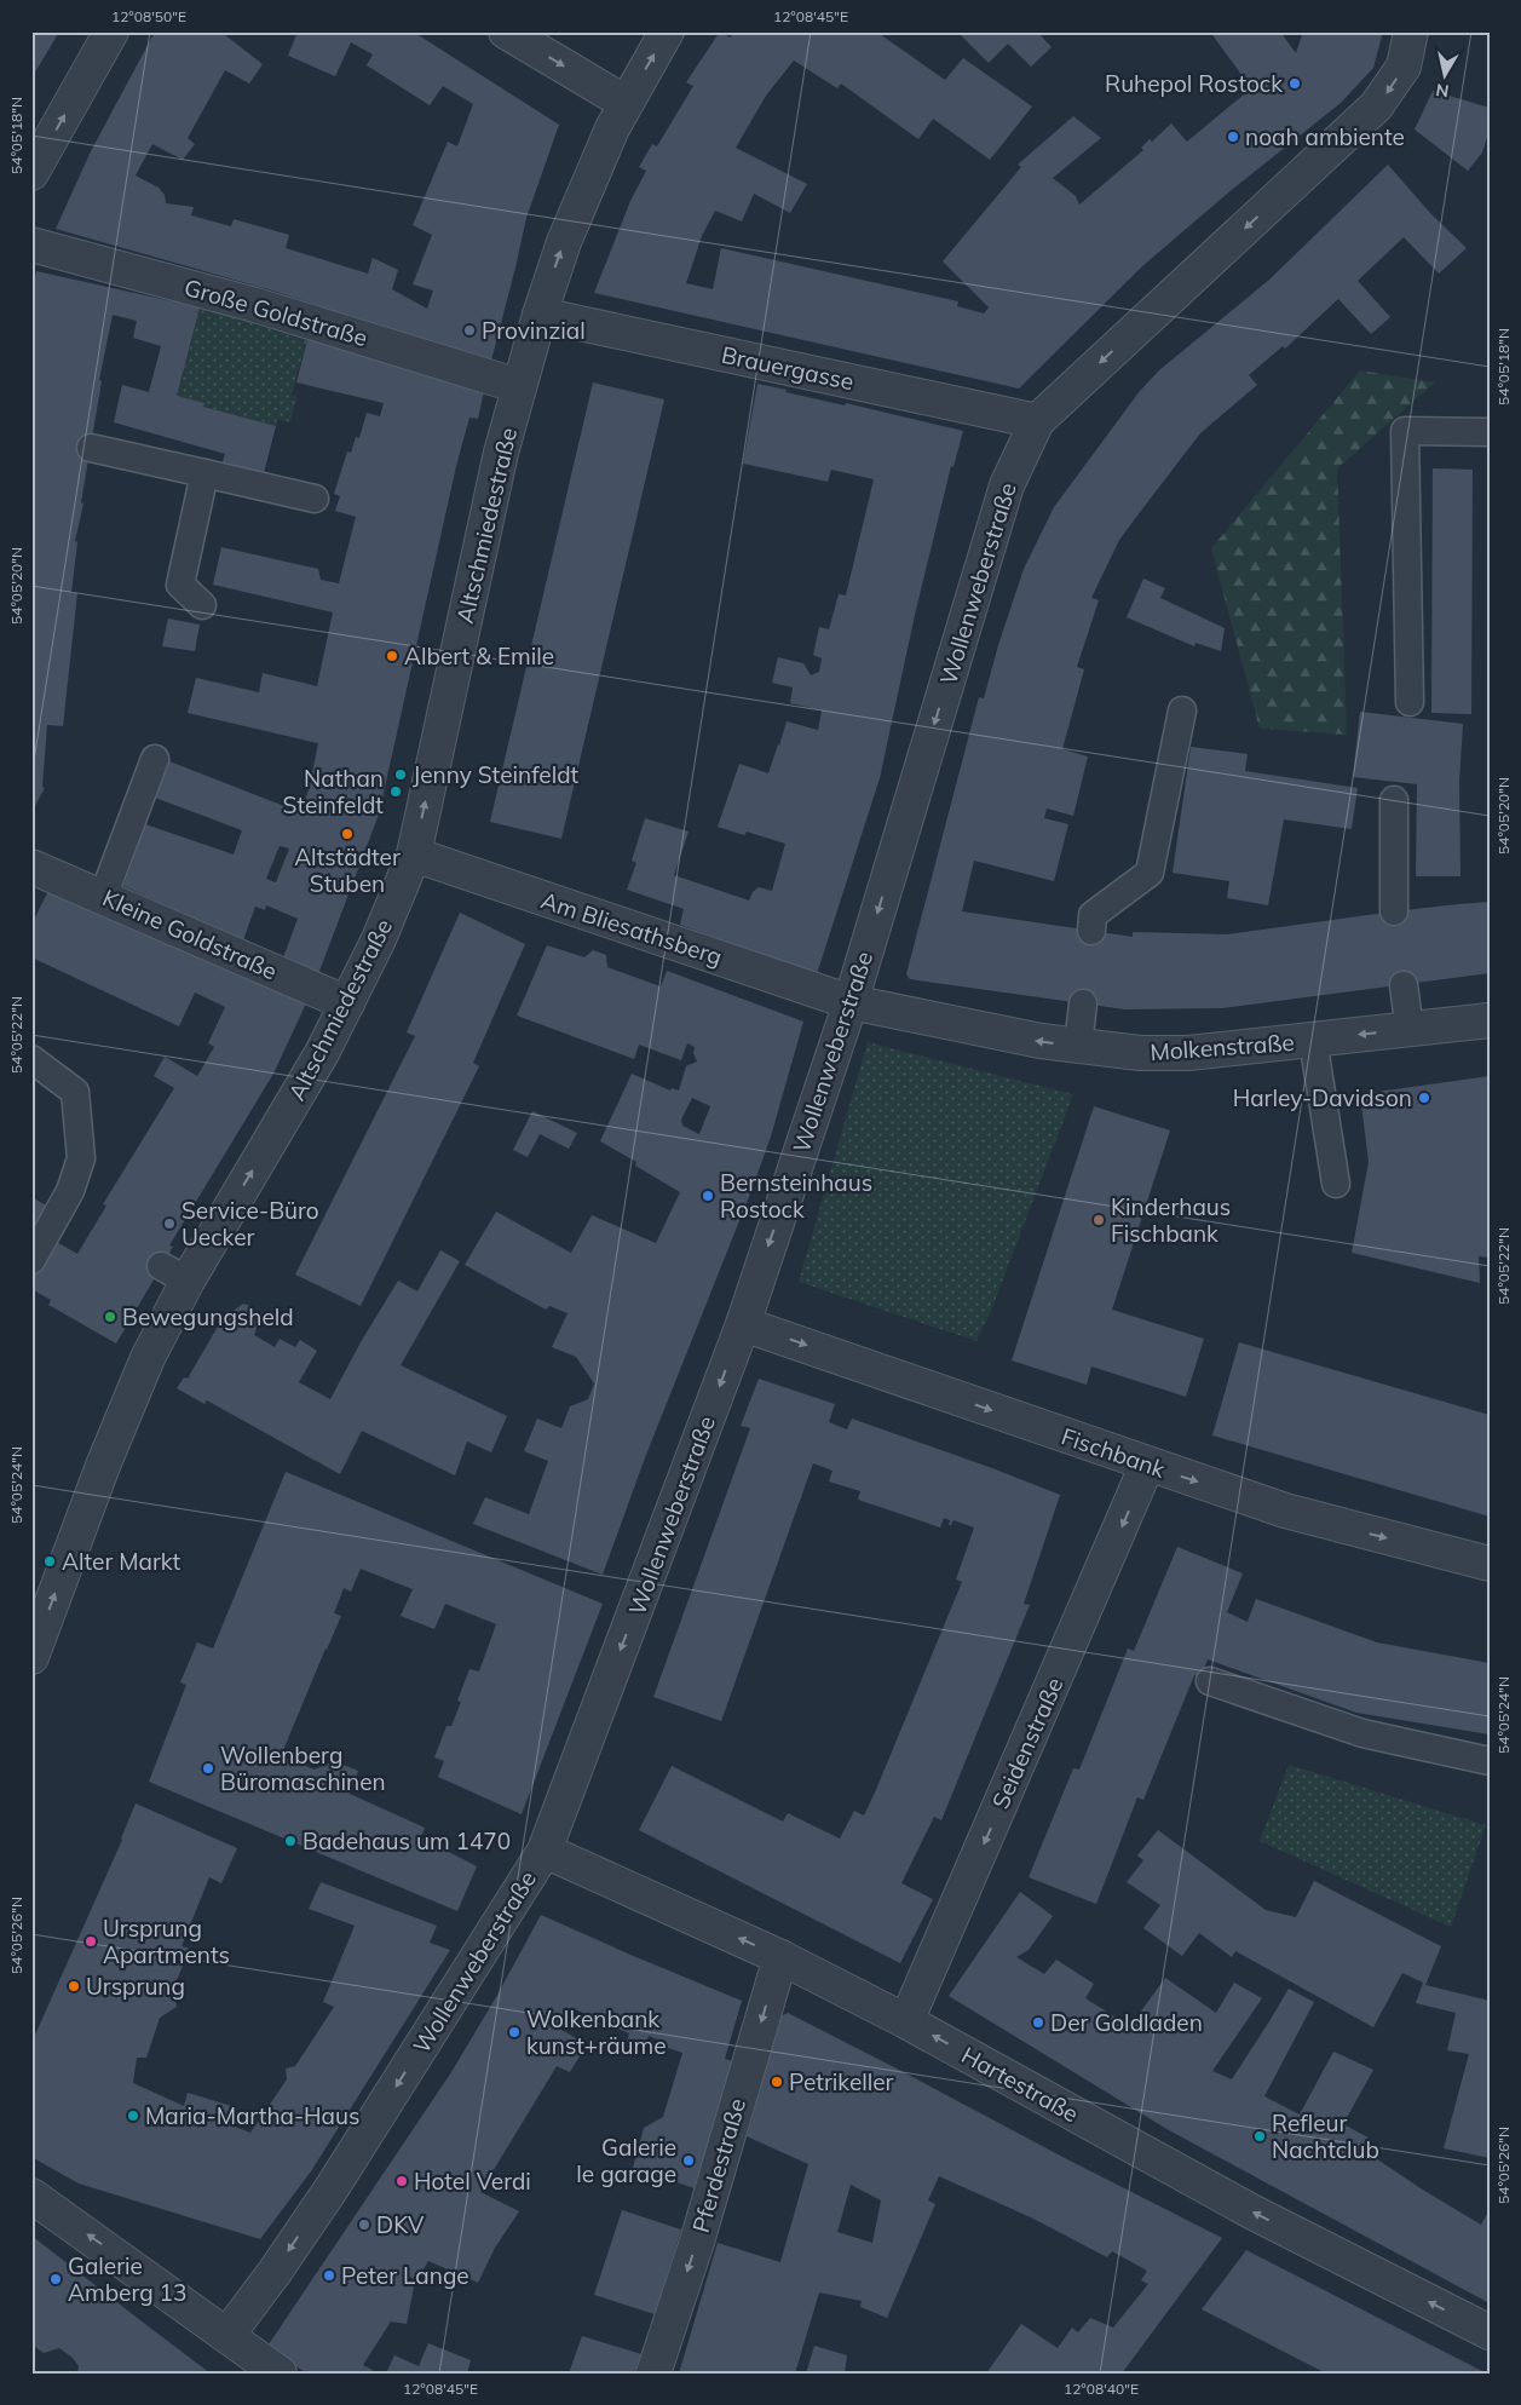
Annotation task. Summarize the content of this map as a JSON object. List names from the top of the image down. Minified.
{"streets":{"street":["Große Goldstraße","Brauergasse","Altschmiedestraße","Wollenweberstraße","Am Bliesathsberg","Kleine Goldstraße","Molkenstraße","Fischbank","Seidenstraße","Hartestraße","Pferdestraße"]},"crossings":[["Große Goldstraße","Altschmiedestraße"],["Brauergasse","Altschmiedestraße"],["Brauergasse","Wollenweberstraße"],["Altschmiedestraße","Am Bliesathsberg"],["Altschmiedestraße","Kleine Goldstraße"],["Wollenweberstraße","Am Bliesathsberg"],["Wollenweberstraße","Molkenstraße"],["Wollenweberstraße","Fischbank"],["Wollenweberstraße","Hartestraße"],["Am Bliesathsberg","Molkenstraße"],["Fischbank","Seidenstraße"],["Seidenstraße","Hartestraße"],["Hartestraße","Pferdestraße"]],"one_way":["Altschmiedestraße","Wollenweberstraße","Molkenstraße","Fischbank","Seidenstraße","Hartestraße","Pferdestraße"],"places":["Ruhepol Rostock","noah ambiente","Provinzial","Albert & Emile","Jenny Steinfeldt","Nathan Steinfeldt","Altstädter Stuben","Harley-Davidson","Bernsteinhaus Rostock","Kinderhaus Fischbank","Service-Büro Uecker","Bewegungsheld","Alter Markt","Wollenberg Büromaschinen","Badehaus um 1470","Ursprung Apartments","Ursprung","Der Goldladen","Wolkenbank kunst+räume","Petrikeller","Maria-Martha-Haus","Refleur Nachtclub","Galerie le garage","Hotel Verdi","DKV","Peter Lange","Galerie Amberg 13"],"north":"bottom","coordinates":["12°08'50\"E","12°08'45\"E","54°05'18\"N","54°05'20\"N","54°05'22\"N","54°05'24\"N","54°05'26\"N","12°08'40\"E"]}
